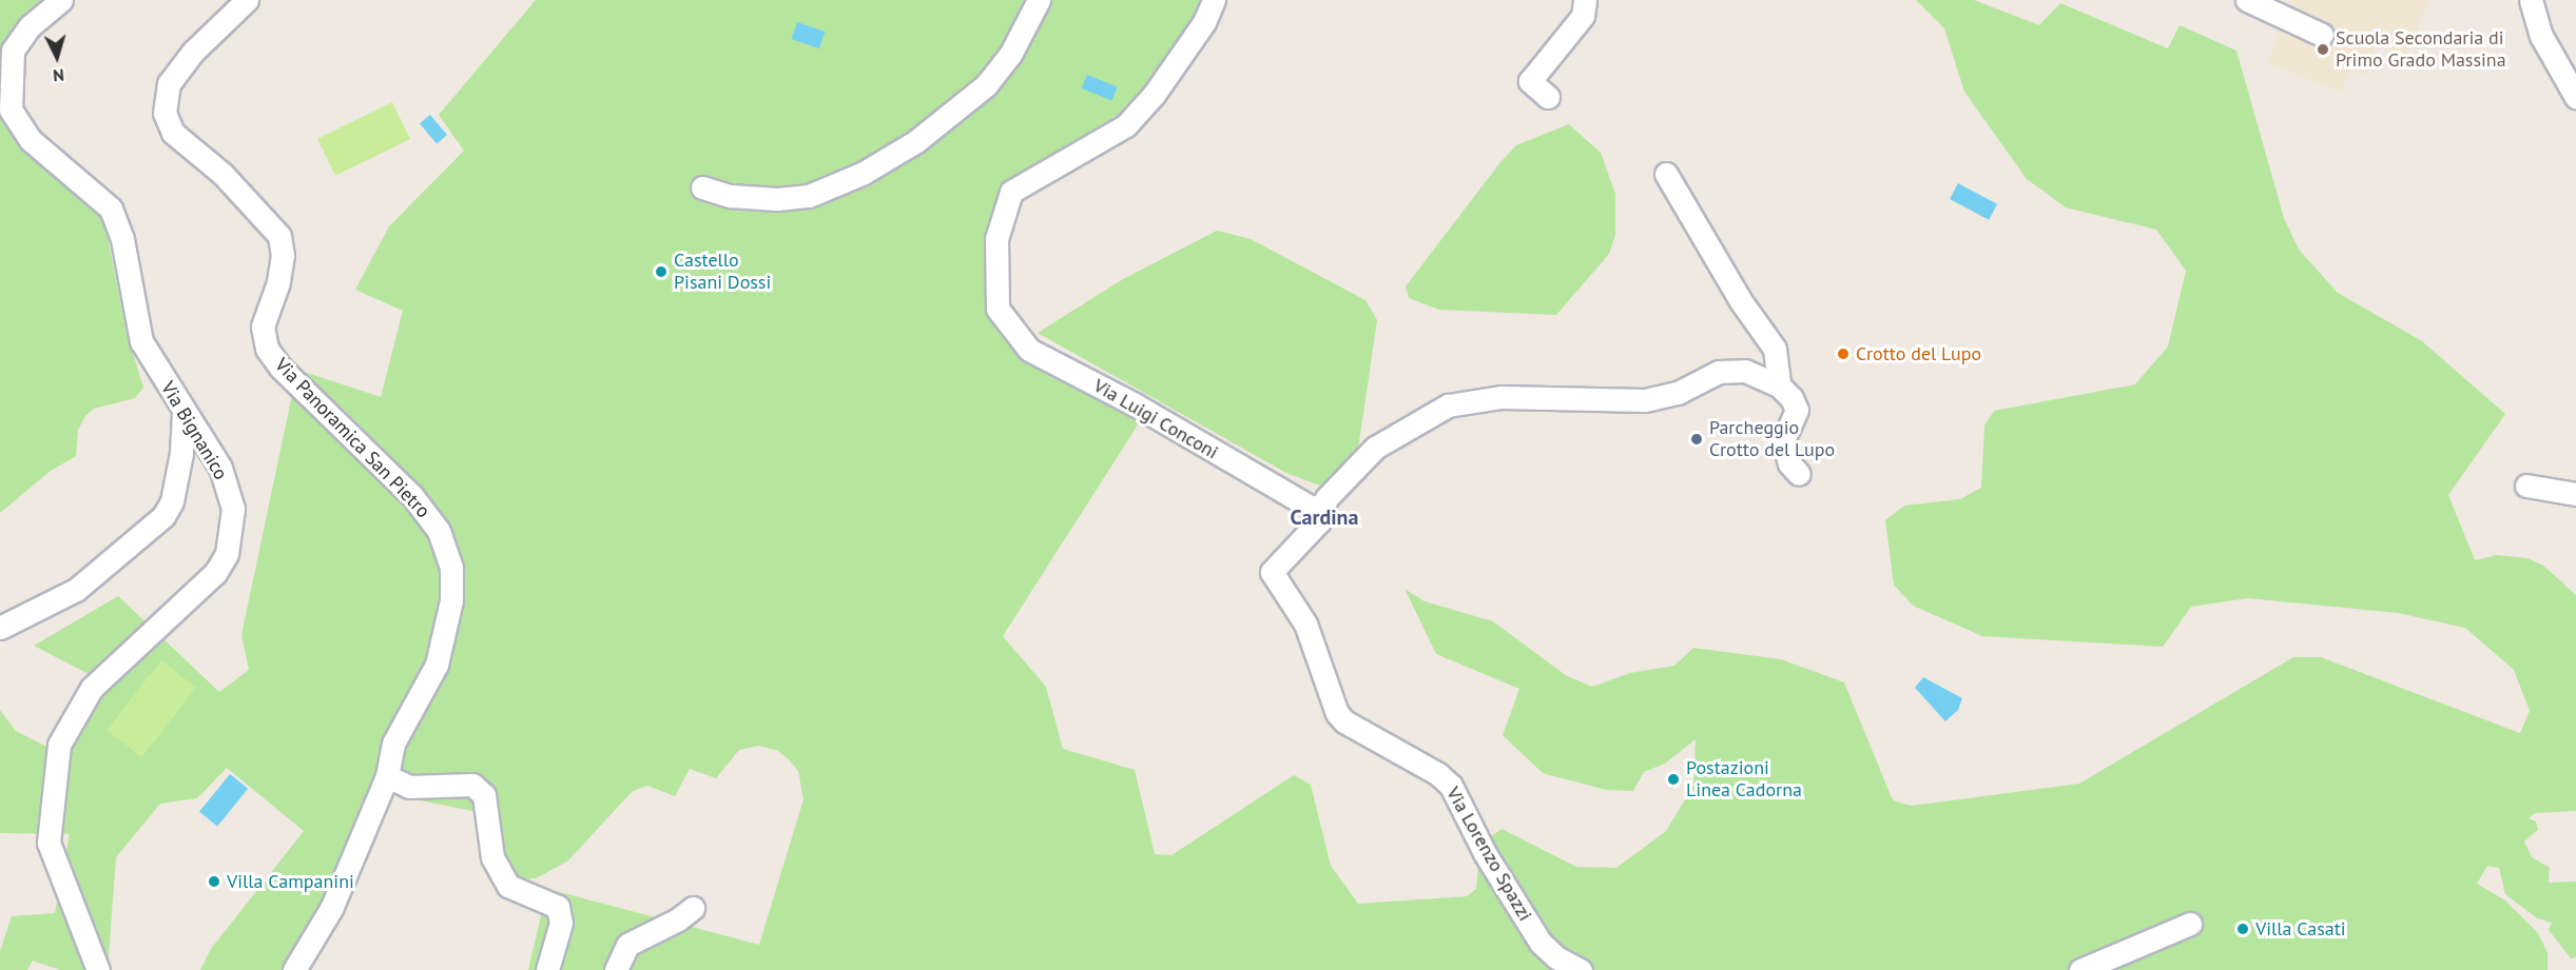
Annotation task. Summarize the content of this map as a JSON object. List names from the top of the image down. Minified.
{"streets":{"street":["Via Luigi Conconi","Via Bignanico","Via Panoramica San Pietro","Via Lorenzo Spazzi"]},"crossings":[["Via Luigi Conconi","Via Lorenzo Spazzi"]],"districts":["Cardina"],"places":["Scuola Secondaria di Primo Grado Massina","Castello Pisani Dossi","Crotto del Lupo","Parcheggio Crotto del Lupo","Postazioni Linea Cadorna","Villa Campanini","Villa Casati"],"north":"bottom"}
